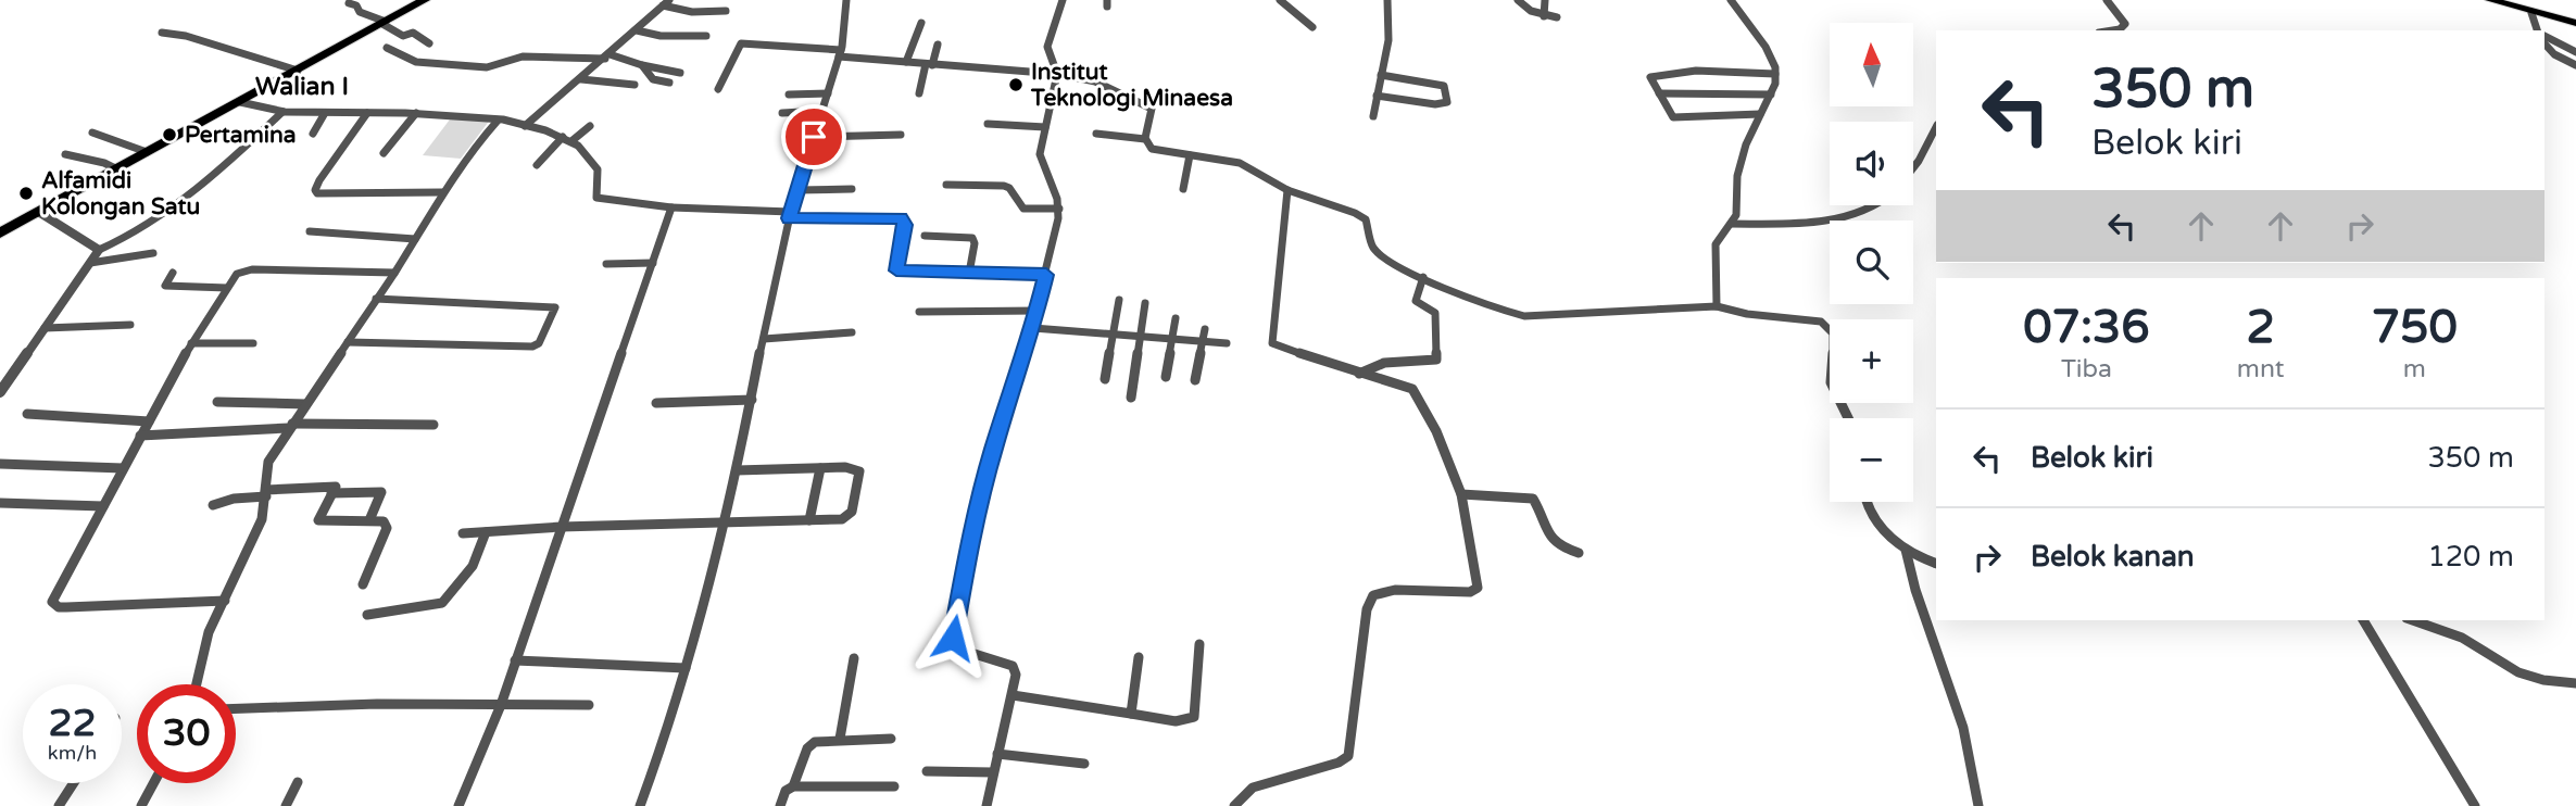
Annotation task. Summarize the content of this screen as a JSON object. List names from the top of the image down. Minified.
{"districts":["Walian I"],"places":["Institut Teknologi Minaesa","Pertamina","Alfamidi Kolongan Satu"],"north":"top","page":{"map_buttons":["+","−"],"turn":["350 m","Belok kiri"],"eta":["07:36","Tiba","2","mnt","750","m"],"list":[{"name":"Belok kiri","value":"350 m"},{"name":"Belok kanan","value":"120 m"}],"speed":"22 km/h","limit":"30"}}
